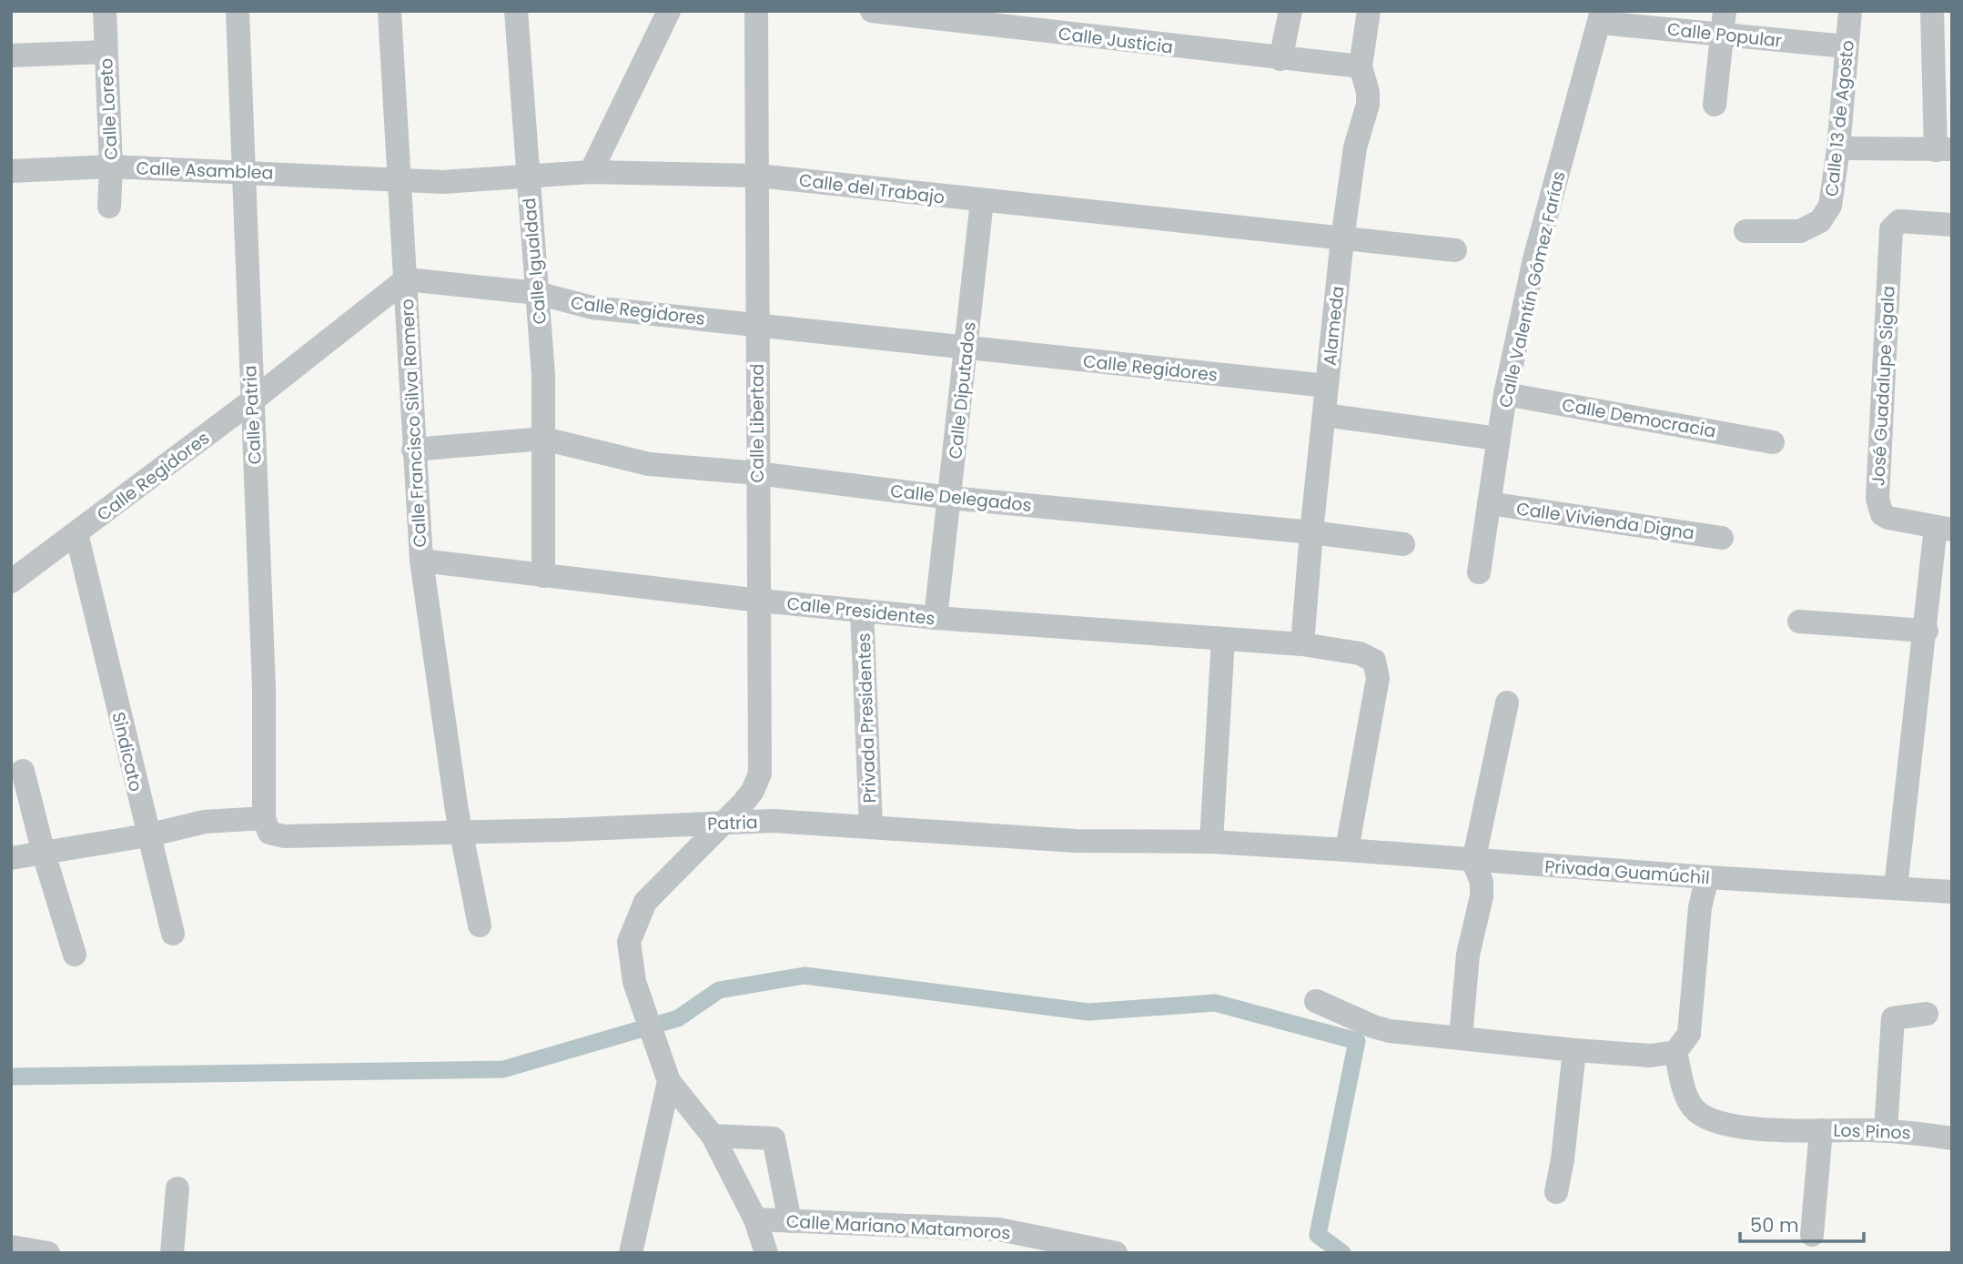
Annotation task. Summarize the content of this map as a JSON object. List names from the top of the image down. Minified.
{"streets":{"street":["Calle Popular","Calle Justicia","Calle Loreto","Calle 13 de Agosto","Calle Asamblea","Calle del Trabajo","Calle Igualdad","Calle Valentín Gómez Farías","Calle Regidores","Alameda","José Guadalupe Sigala","Calle Diputados","Calle Patria","Calle Democracia","Calle Francisco Silva Romero","Calle Libertad","Calle Delegados","Calle Vivienda Digna","Calle Presidentes","Privada Presidentes","Sindicato","Patria","Privada Guamúchil","Los Pinos","Calle Mariano Matamoros"]},"crossings":[["Calle Popular","Calle 13 de Agosto"],["Calle Popular","Calle Valentín Gómez Farías"],["Calle Justicia","Alameda"],["Calle Loreto","Calle Asamblea"],["Calle Asamblea","Calle del Trabajo"],["Calle Asamblea","Calle Patria"],["Calle Asamblea","Calle Francisco Silva Romero"],["Calle del Trabajo","Calle Igualdad"],["Calle del Trabajo","Alameda"],["Calle del Trabajo","Calle Diputados"],["Calle del Trabajo","Calle Francisco Silva Romero"],["Calle del Trabajo","Calle Libertad"],["Calle Igualdad","Calle Regidores"],["Calle Igualdad","Calle Delegados"],["Calle Igualdad","Calle Presidentes"],["Calle Valentín Gómez Farías","Calle Democracia"],["Calle Valentín Gómez Farías","Calle Vivienda Digna"],["Calle Regidores","Alameda"],["Calle Regidores","Calle Diputados"],["Calle Regidores","Calle Patria"],["Calle Regidores","Calle Francisco Silva Romero"],["Calle Regidores","Calle Libertad"],["Calle Regidores","Sindicato"],["Alameda","Calle Delegados"],["Alameda","Calle Presidentes"],["Calle Diputados","Calle Delegados"],["Calle Diputados","Calle Presidentes"],["Calle Patria","Patria"],["Calle Francisco Silva Romero","Calle Presidentes"],["Calle Francisco Silva Romero","Patria"],["Calle Libertad","Calle Delegados"],["Calle Libertad","Calle Presidentes"],["Calle Libertad","Patria"],["Calle Presidentes","Privada Presidentes"],["Privada Presidentes","Patria"],["Patria","Privada Guamúchil"]],"scale_bar":"50 m"}
